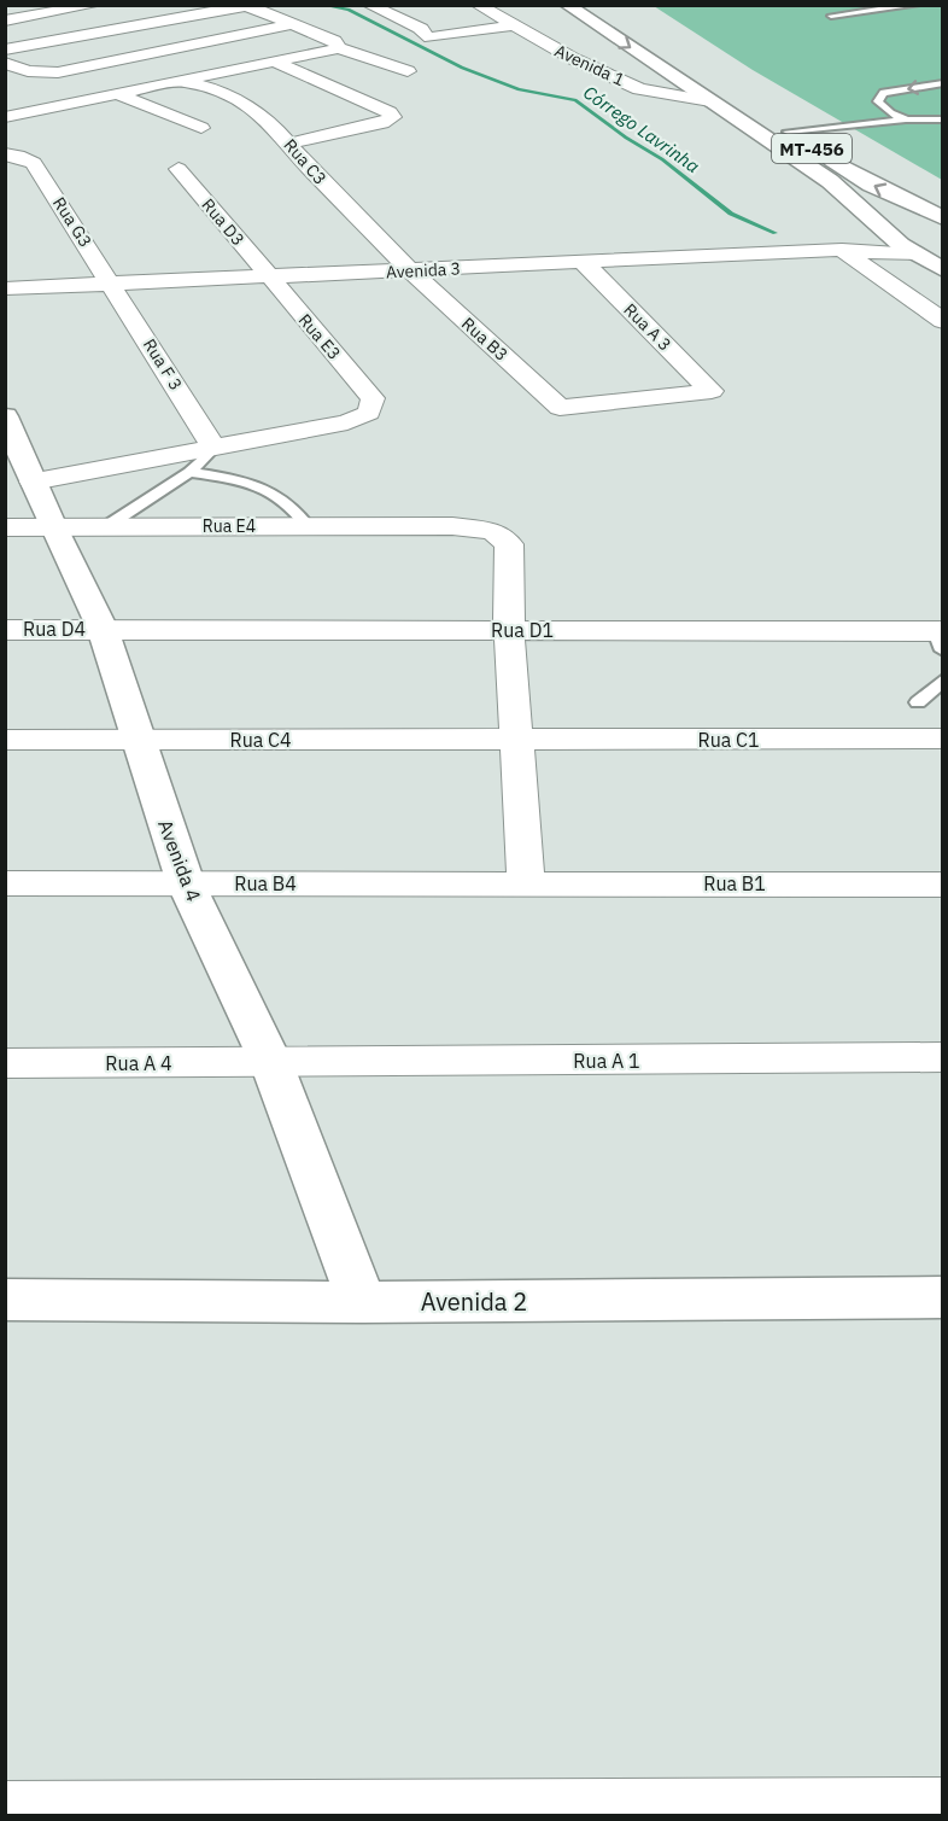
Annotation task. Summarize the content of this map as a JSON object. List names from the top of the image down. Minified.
{"streets":{"main road":["MT-456","Avenida 4","Avenida 2"],"street":["Avenida 1","Rua C3","Rua G3","Rua D3","Avenida 3","Rua A 3","Rua E3","Rua B3","Rua F 3","Rua E4","Rua D4","Rua D1","Rua C4","Rua C1","Rua B4","Rua B1","Rua A 1","Rua A 4"]},"crossings":[["Avenida 1","MT-456"],["Rua C3","Avenida 3"],["Rua C3","Rua B3"],["Rua G3","Avenida 3"],["Rua G3","Rua F 3"],["Rua D3","Avenida 3"],["Rua D3","Rua E3"],["Avenida 3","Rua A 3"],["Avenida 3","Rua E3"],["Avenida 3","Rua B3"],["Avenida 3","Rua F 3"],["Rua A 3","Rua B3"],["Rua E3","Rua F 3"],["Rua E4","Rua D1"],["Rua E4","Rua C4"],["Rua E4","Rua C1"],["Rua E4","Avenida 4"],["Rua E4","Rua B4"],["Rua E4","Rua B1"],["Rua D4","Rua D1"],["Rua D4","Avenida 4"],["Rua D1","Avenida 4"],["Rua C4","Rua C1"],["Rua C4","Avenida 4"],["Avenida 4","Rua B4"],["Avenida 4","Rua A 1"],["Avenida 4","Rua A 4"],["Avenida 4","Avenida 2"],["Rua B4","Rua B1"],["Rua A 1","Rua A 4"]],"water":["Córrego Lavrinha"]}
